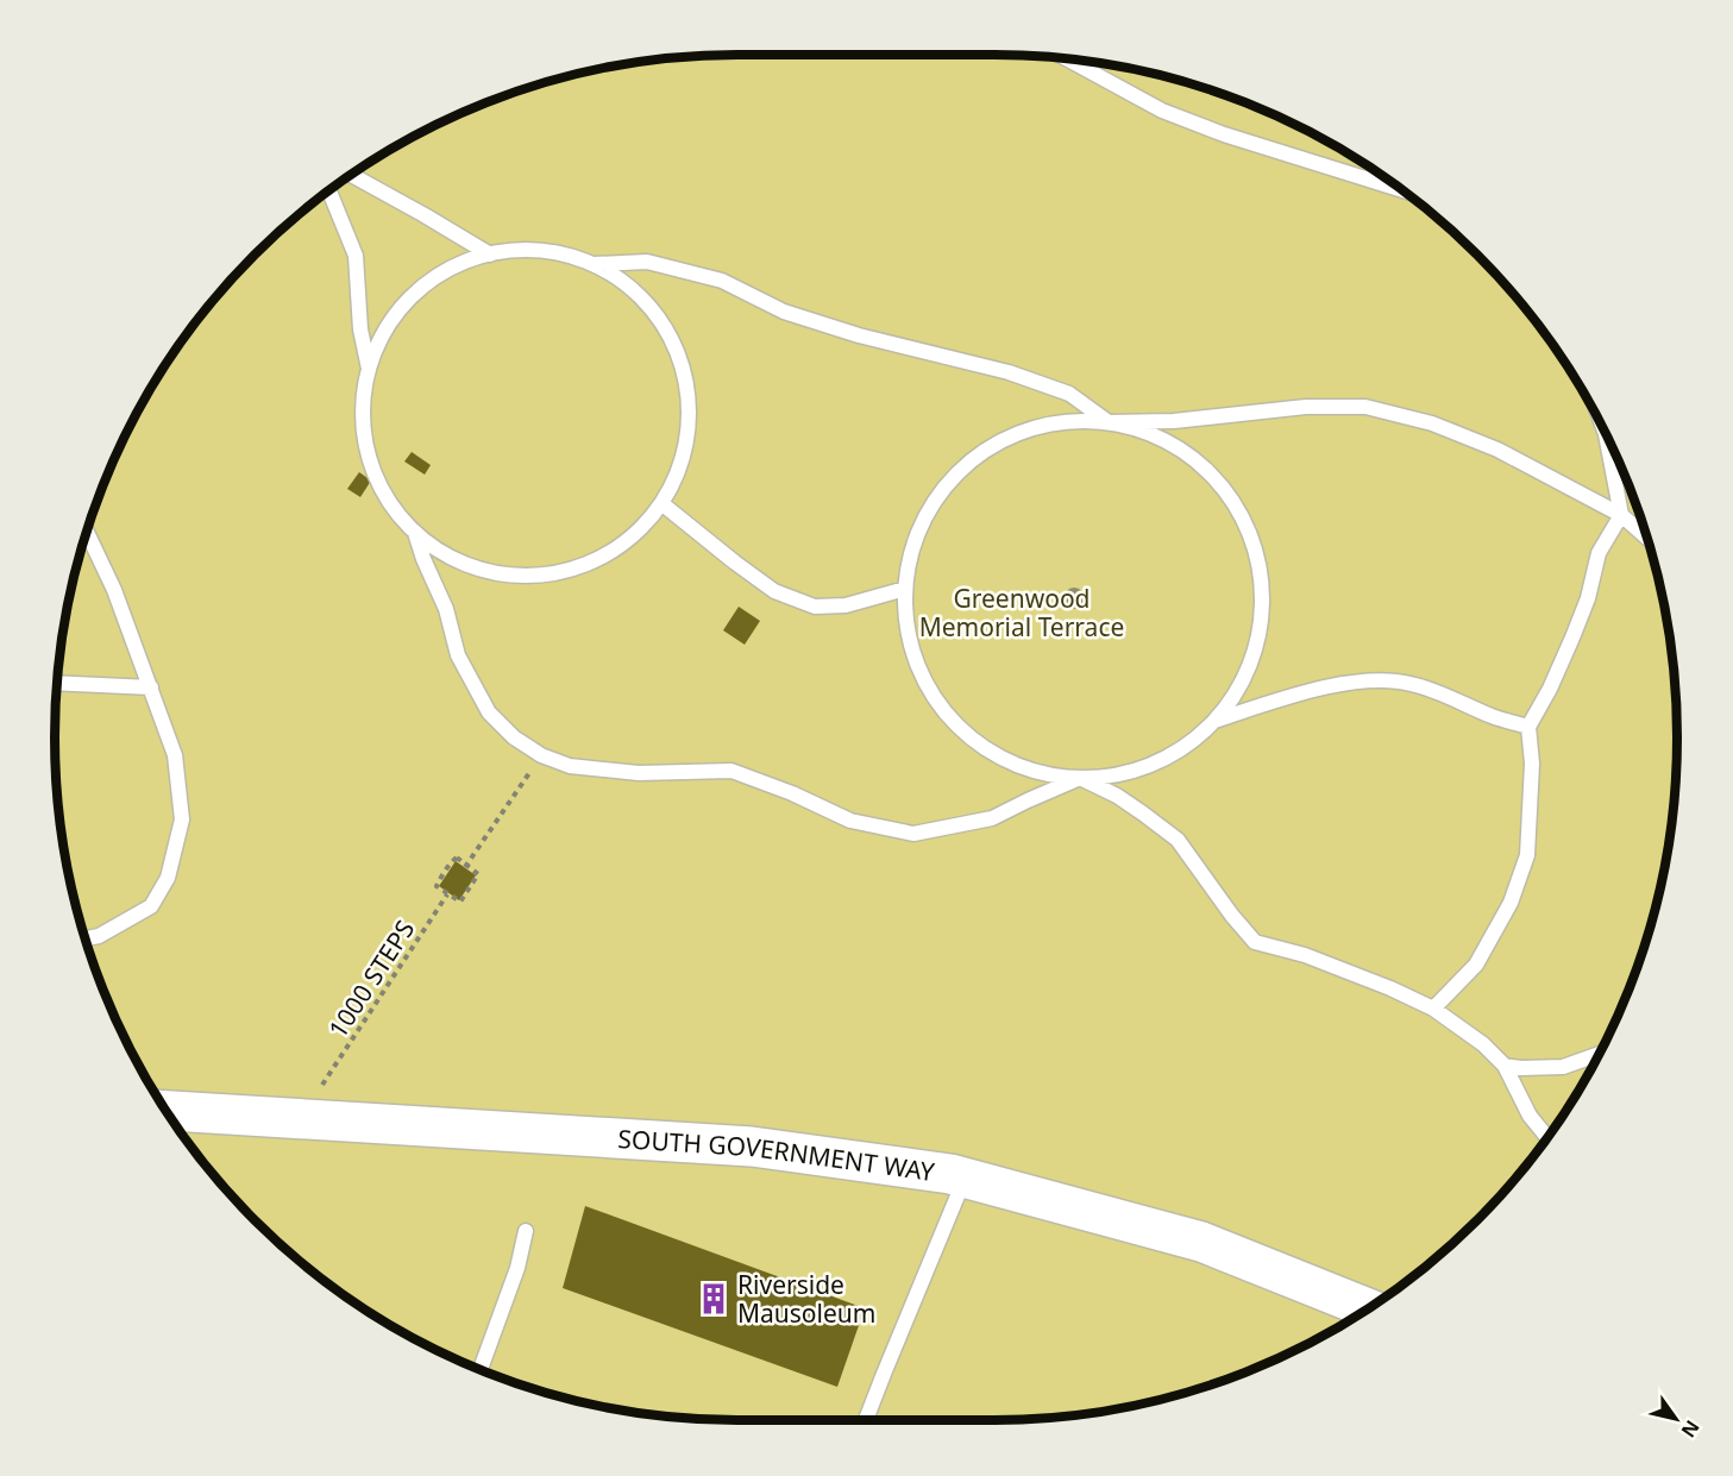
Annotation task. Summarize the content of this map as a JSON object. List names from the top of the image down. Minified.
{"streets":{"main road":["SOUTH GOVERNMENT WAY"],"path":["1000 STEPS"]},"parks":["Greenwood Memorial Terrace"],"places":{"building":["Riverside Mausoleum"]},"north":"bottom right"}
